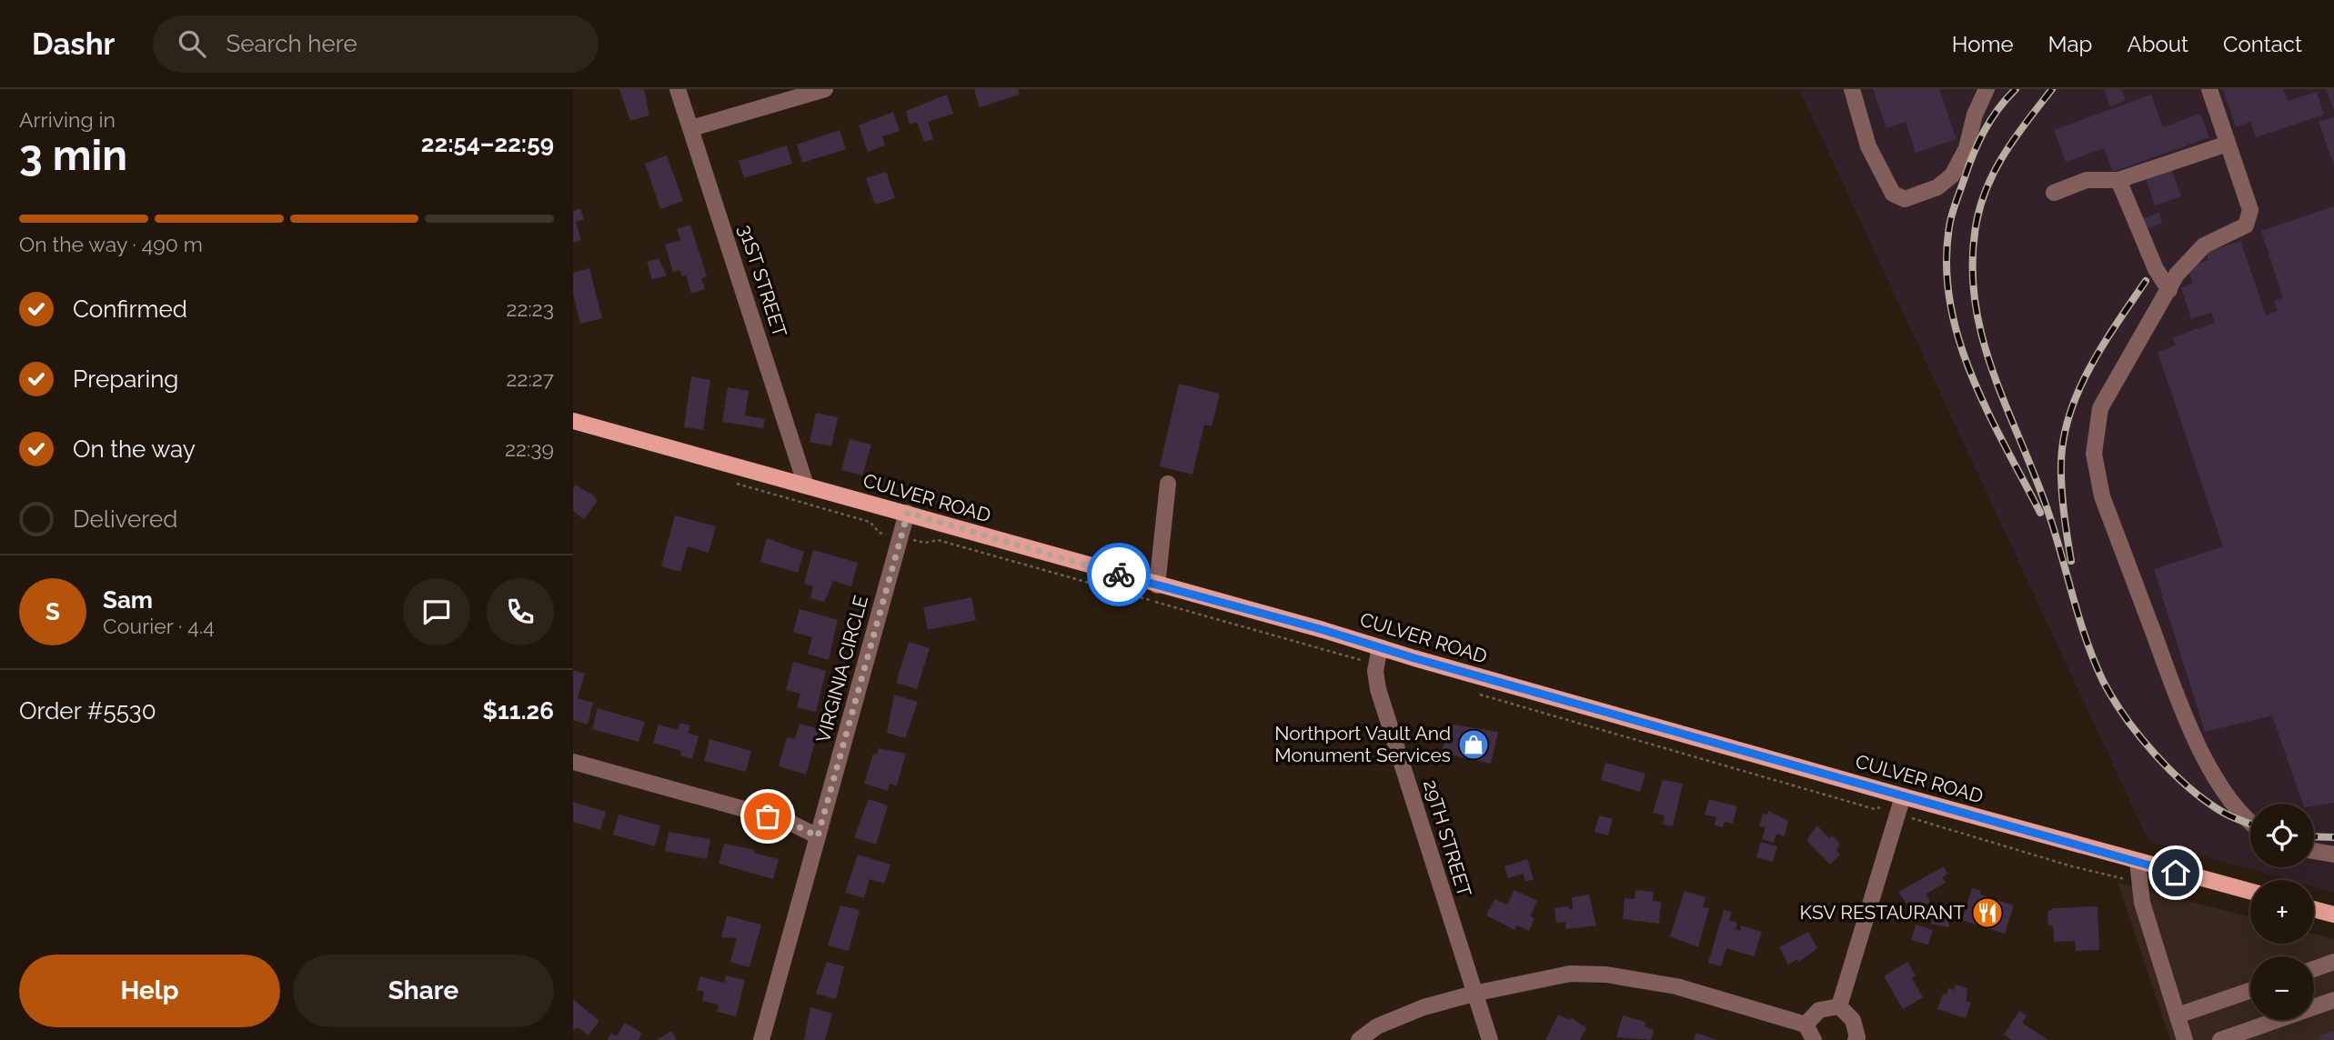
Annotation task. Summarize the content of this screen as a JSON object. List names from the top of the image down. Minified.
{"streets":{"main road":["CULVER ROAD"],"street":["31ST STREET","VIRGINIA CIRCLE","29TH STREET"]},"crossings":[["31ST STREET","CULVER ROAD"],["CULVER ROAD","VIRGINIA CIRCLE"],["CULVER ROAD","29TH STREET"]],"places":{"shop":["Northport Vault And Monument Services"],"restaurant":["KSV RESTAURANT"]},"page":{"header":"Dashr","search":"Search here","nav":["Home","Map","About","Contact"],"heading":["3 min","Arriving in","22:54–22:59"],"panel":["Sam","Courier · 4.4","Order #5530","$11.26"],"bar":"On the way · 490 m","list":[["Confirmed","22:23"],["Preparing","22:27"],["On the way","22:39"],"Delivered"],"round":"S","map_buttons":["+","−"],"buttons":["Help","Share"]}}
